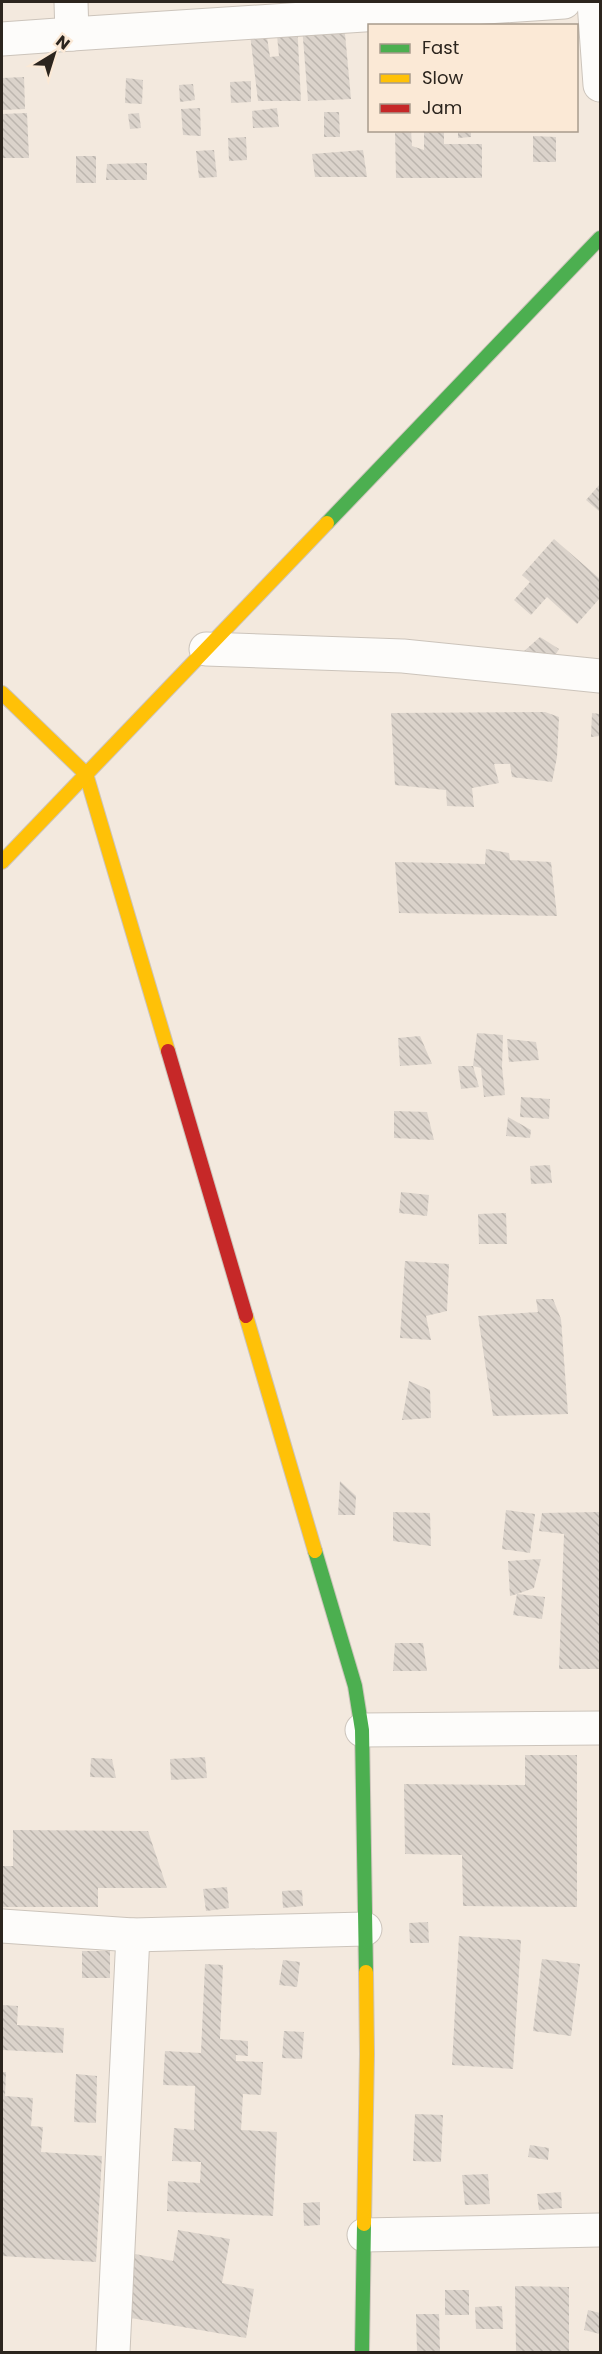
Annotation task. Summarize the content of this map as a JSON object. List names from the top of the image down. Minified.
{"legend":["Fast","Slow","Jam"],"north":"top right"}
